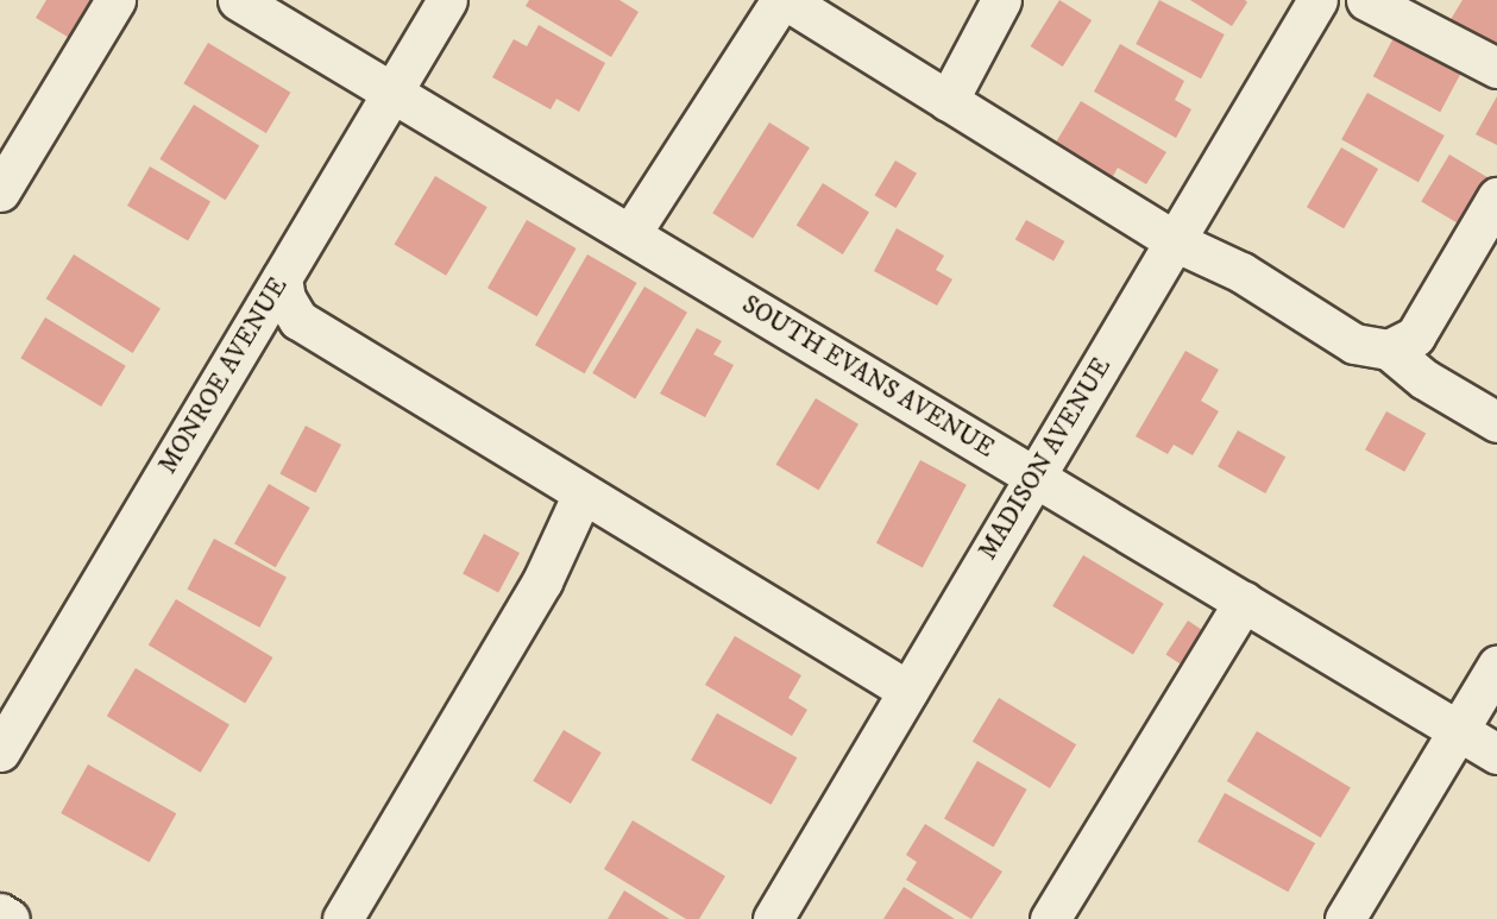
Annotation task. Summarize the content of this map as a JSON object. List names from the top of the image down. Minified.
{"streets":{"street":["MONROE AVENUE","SOUTH EVANS AVENUE","MADISON AVENUE"]},"crossings":[["MONROE AVENUE","SOUTH EVANS AVENUE"],["SOUTH EVANS AVENUE","MADISON AVENUE"]]}
